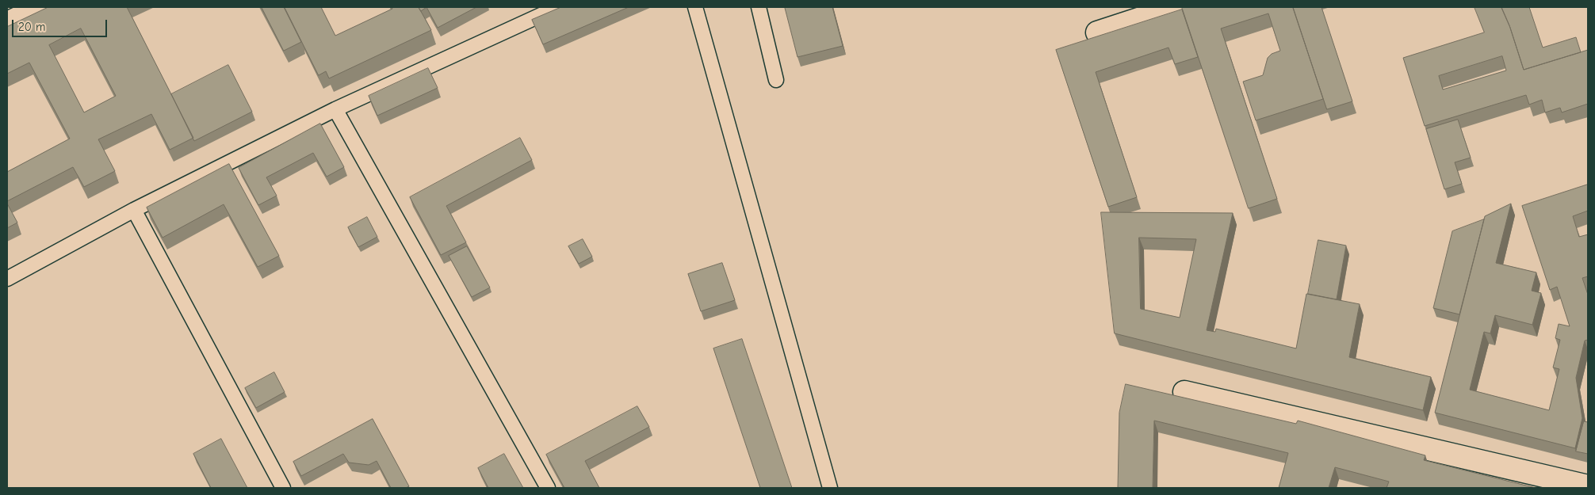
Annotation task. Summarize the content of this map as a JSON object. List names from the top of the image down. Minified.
{"scale_bar":"20 m"}
